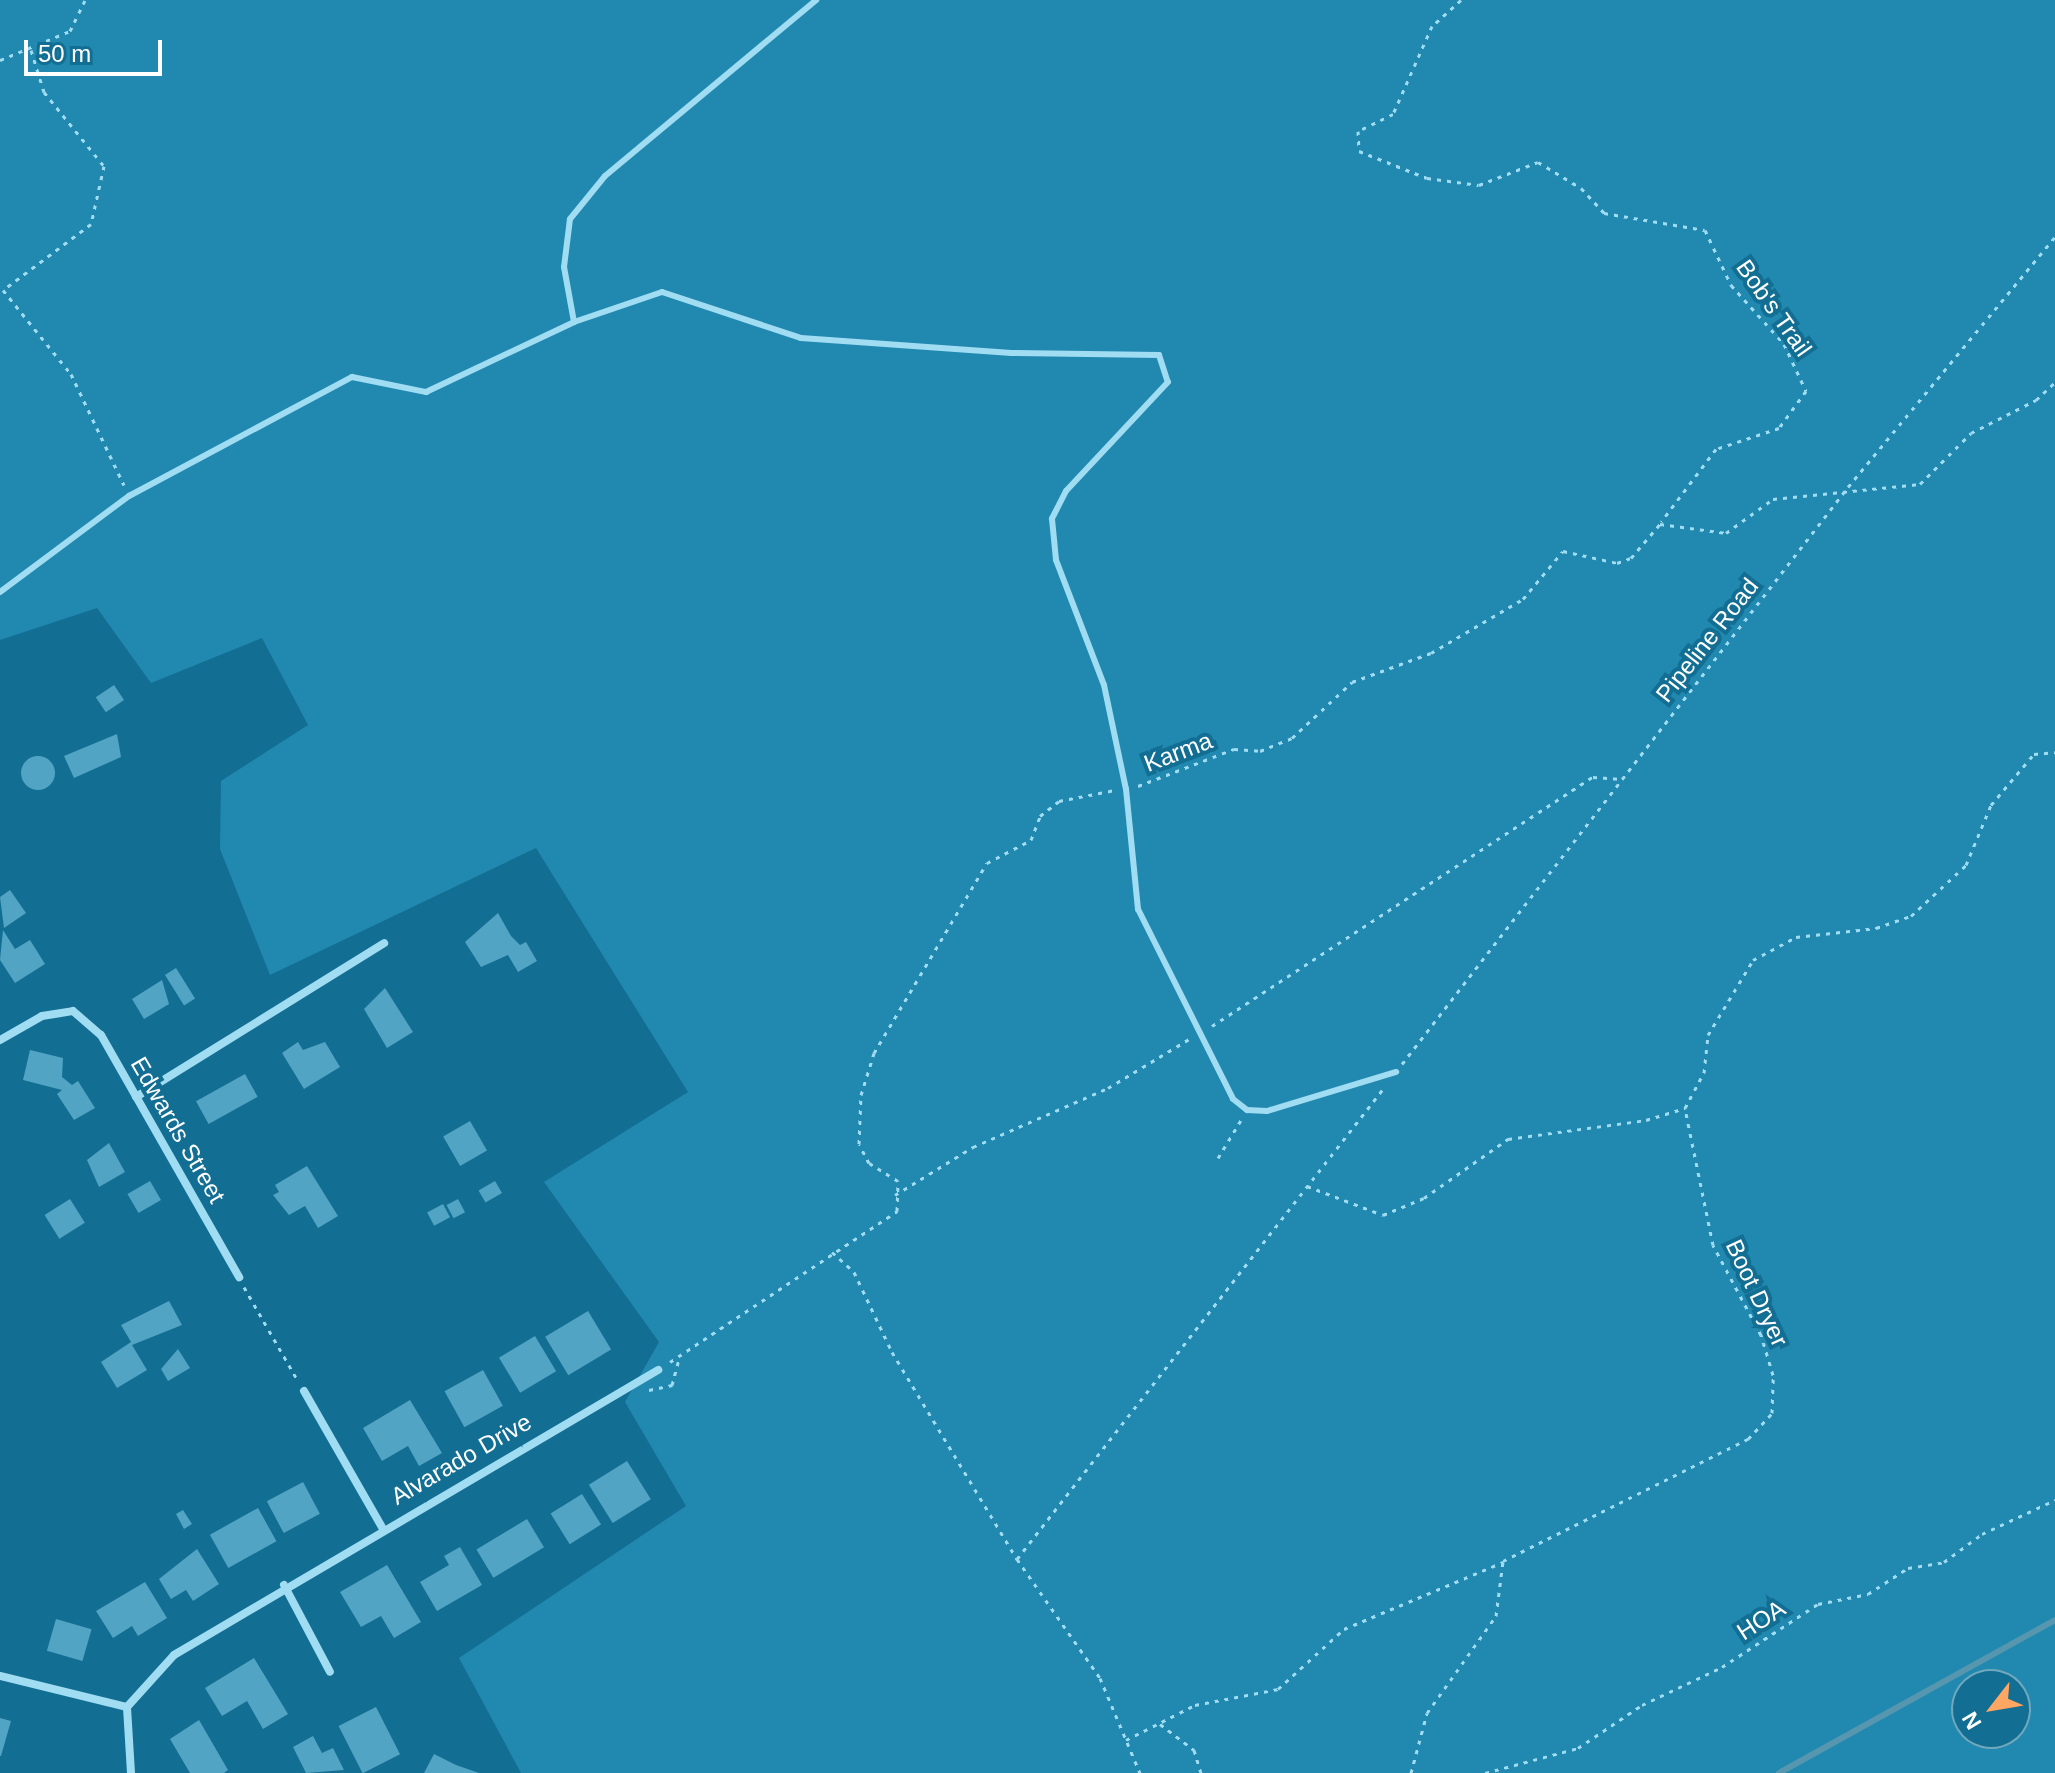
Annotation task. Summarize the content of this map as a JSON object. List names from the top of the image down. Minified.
{"streets":{"street":["Edwards Street","Alvarado Drive"],"path":["Bob's Trail","Pipeline Road","Karma","Boot Dryer","HOA"]},"crossings":[["Bob's Trail","Karma"]],"scale_bar":"50 m","north":"bottom left"}
